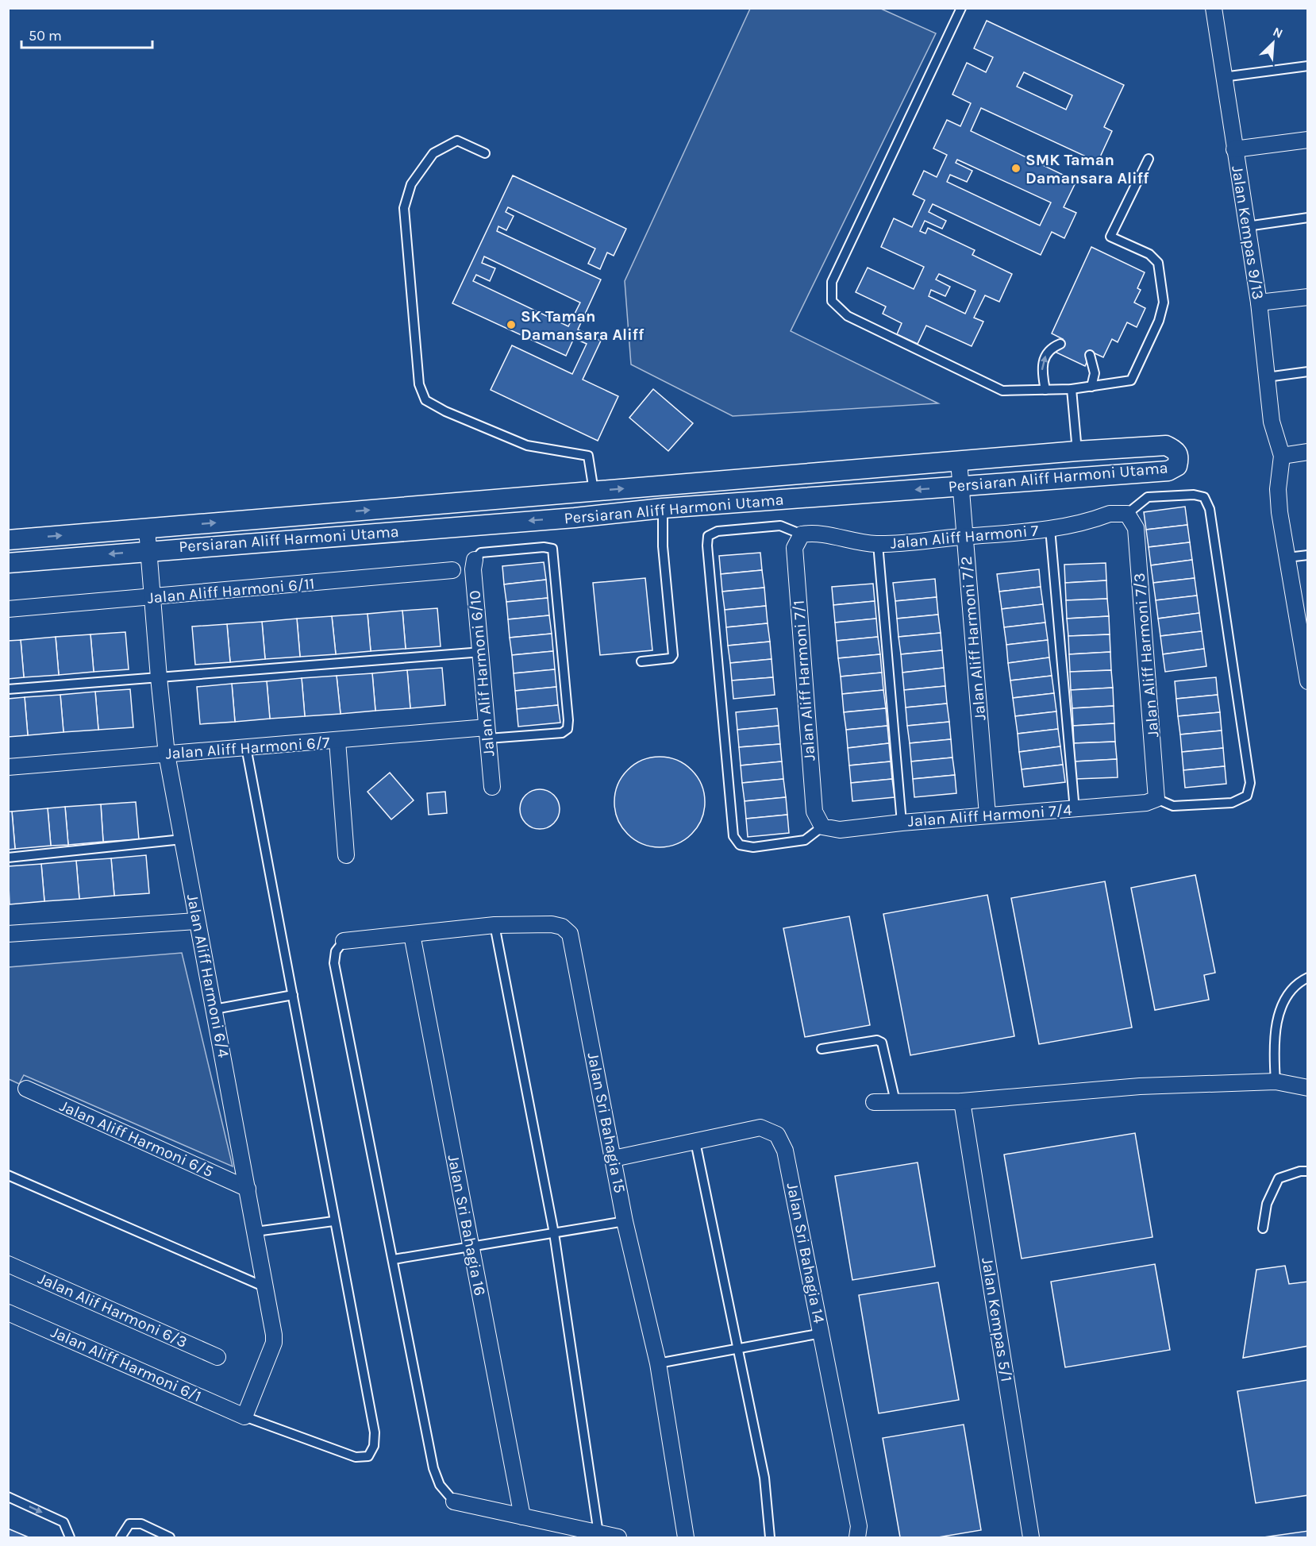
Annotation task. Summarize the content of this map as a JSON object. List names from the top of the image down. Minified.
{"streets":{"street":["Jalan Kempas 9/13","Persiaran Aliff Harmoni Utama","Jalan Aliff Harmoni 7","Jalan Aliff Harmoni 6/11","Jalan Aliff Harmoni 7/2","Jalan Aliff Harmoni 7/3","Jalan Alif Harmoni 6/10","Jalan Aliff Harmoni 7/1","Jalan Aliff Harmoni 6/7","Jalan Aliff Harmoni 7/4","Jalan Aliff Harmoni 6/4","Jalan Sri Bahagia 15","Jalan Aliff Harmoni 6/5","Jalan Sri Bahagia 16","Jalan Sri Bahagia 14","Jalan Alif Harmoni 6/3","Jalan Kempas 5/1","Jalan Aliff Harmoni 6/1"]},"crossings":[["Persiaran Aliff Harmoni Utama","Jalan Aliff Harmoni 7/2"],["Persiaran Aliff Harmoni Utama","Jalan Aliff Harmoni 6/4"],["Jalan Aliff Harmoni 7","Jalan Aliff Harmoni 7/2"],["Jalan Aliff Harmoni 7","Jalan Aliff Harmoni 7/3"],["Jalan Aliff Harmoni 7","Jalan Aliff Harmoni 7/1"],["Jalan Aliff Harmoni 6/11","Jalan Aliff Harmoni 6/4"],["Jalan Aliff Harmoni 7/2","Jalan Aliff Harmoni 7/4"],["Jalan Aliff Harmoni 7/3","Jalan Aliff Harmoni 7/4"],["Jalan Alif Harmoni 6/10","Jalan Aliff Harmoni 6/7"],["Jalan Aliff Harmoni 7/1","Jalan Aliff Harmoni 7/4"],["Jalan Aliff Harmoni 6/7","Jalan Aliff Harmoni 6/4"],["Jalan Aliff Harmoni 6/4","Jalan Aliff Harmoni 6/5"],["Jalan Aliff Harmoni 6/4","Jalan Aliff Harmoni 6/1"],["Jalan Sri Bahagia 15","Jalan Sri Bahagia 16"],["Jalan Sri Bahagia 15","Jalan Sri Bahagia 14"]],"places":["SMK Taman Damansara Aliff","SK Taman Damansara Aliff"],"scale_bar":"50 m","north":"top right"}
